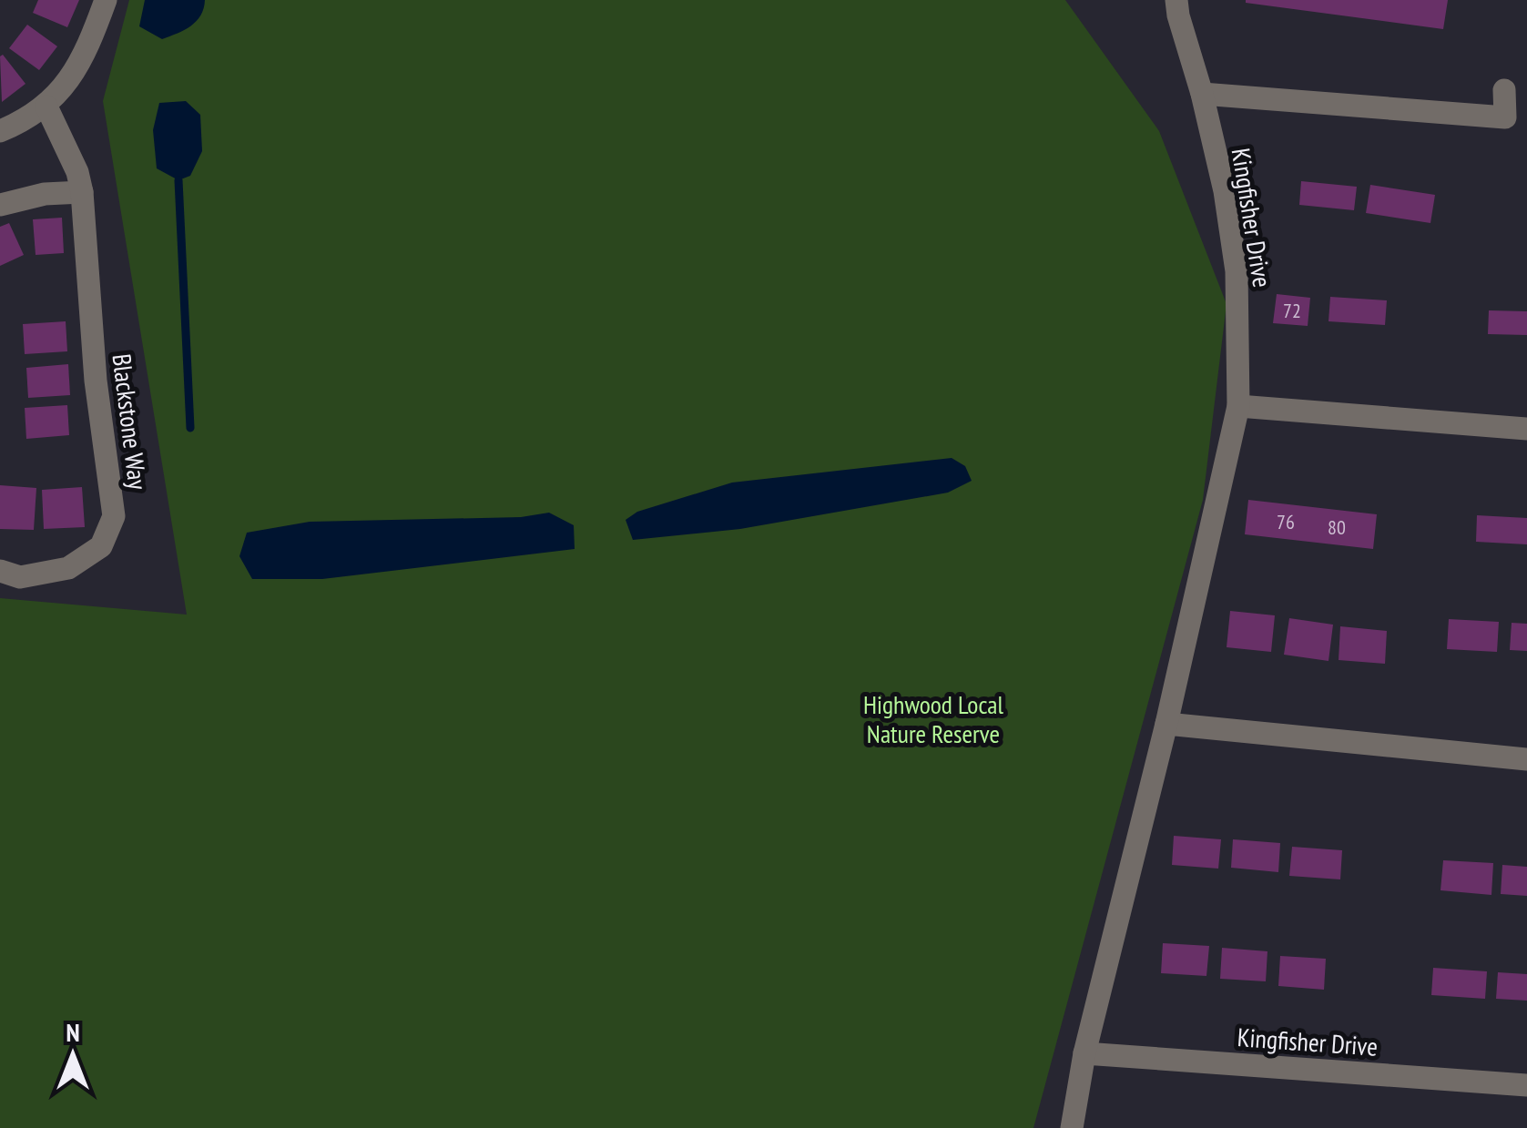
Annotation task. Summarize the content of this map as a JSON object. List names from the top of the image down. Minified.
{"streets":{"street":["Kingfisher Drive","Blackstone Way"]},"parks":["Highwood Local Nature Reserve"],"house_numbers":["72","76","80"],"north":"top"}
